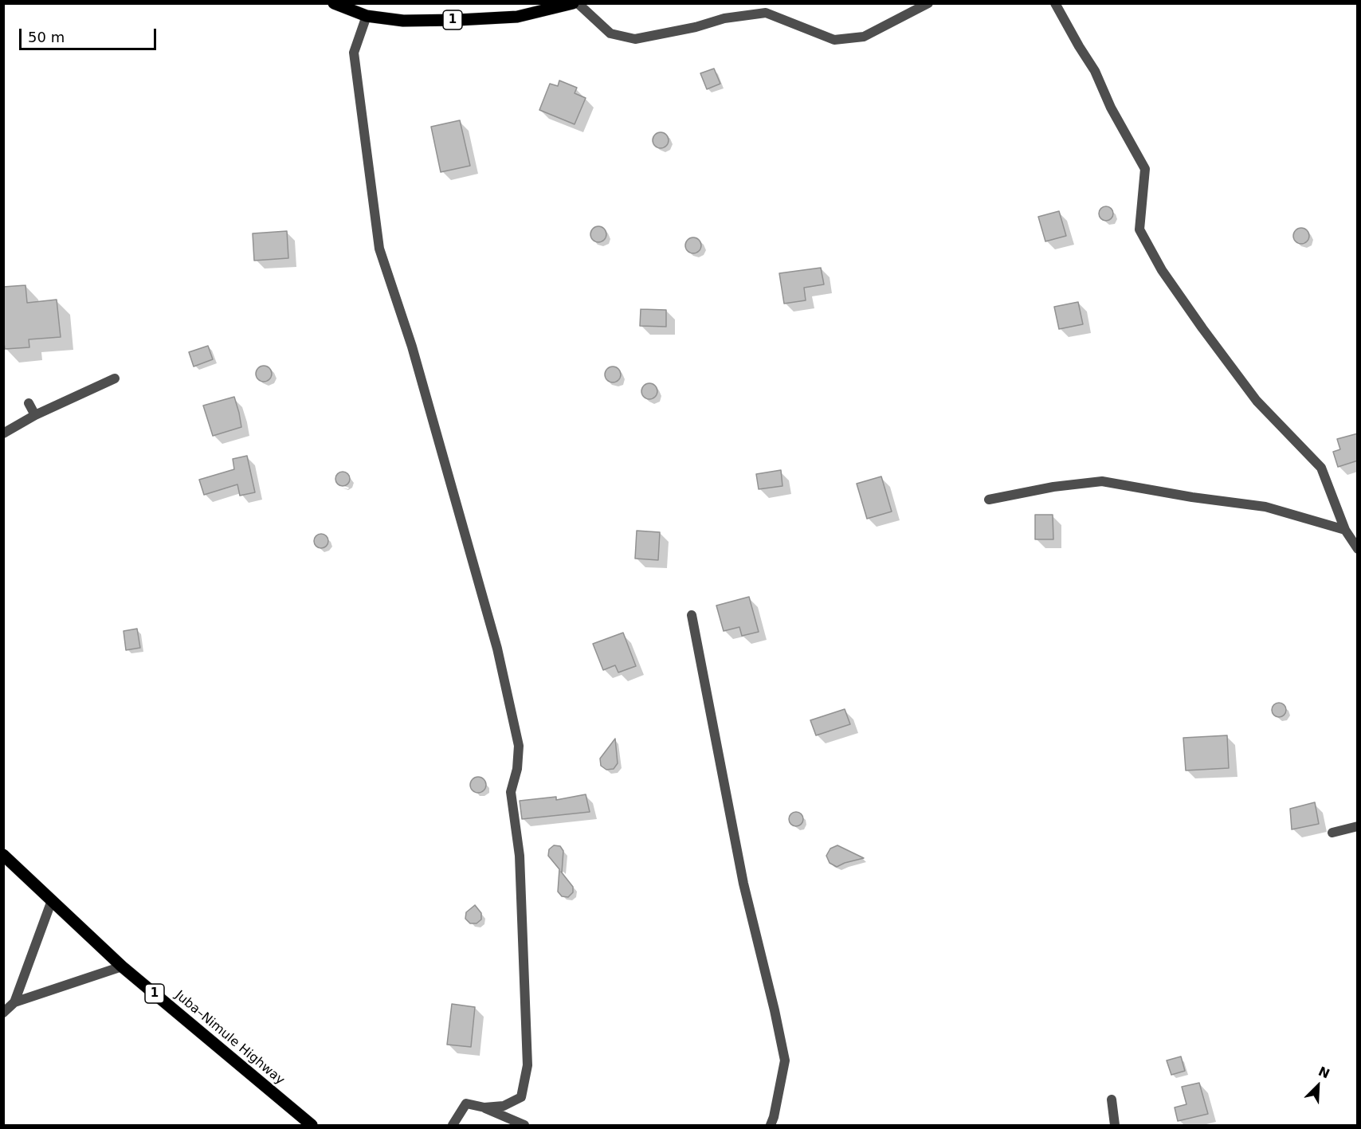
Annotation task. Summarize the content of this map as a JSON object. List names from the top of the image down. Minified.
{"streets":{"main road":["1","Juba–Nimule Highway"]},"scale_bar":"50 m","north":"top right"}
